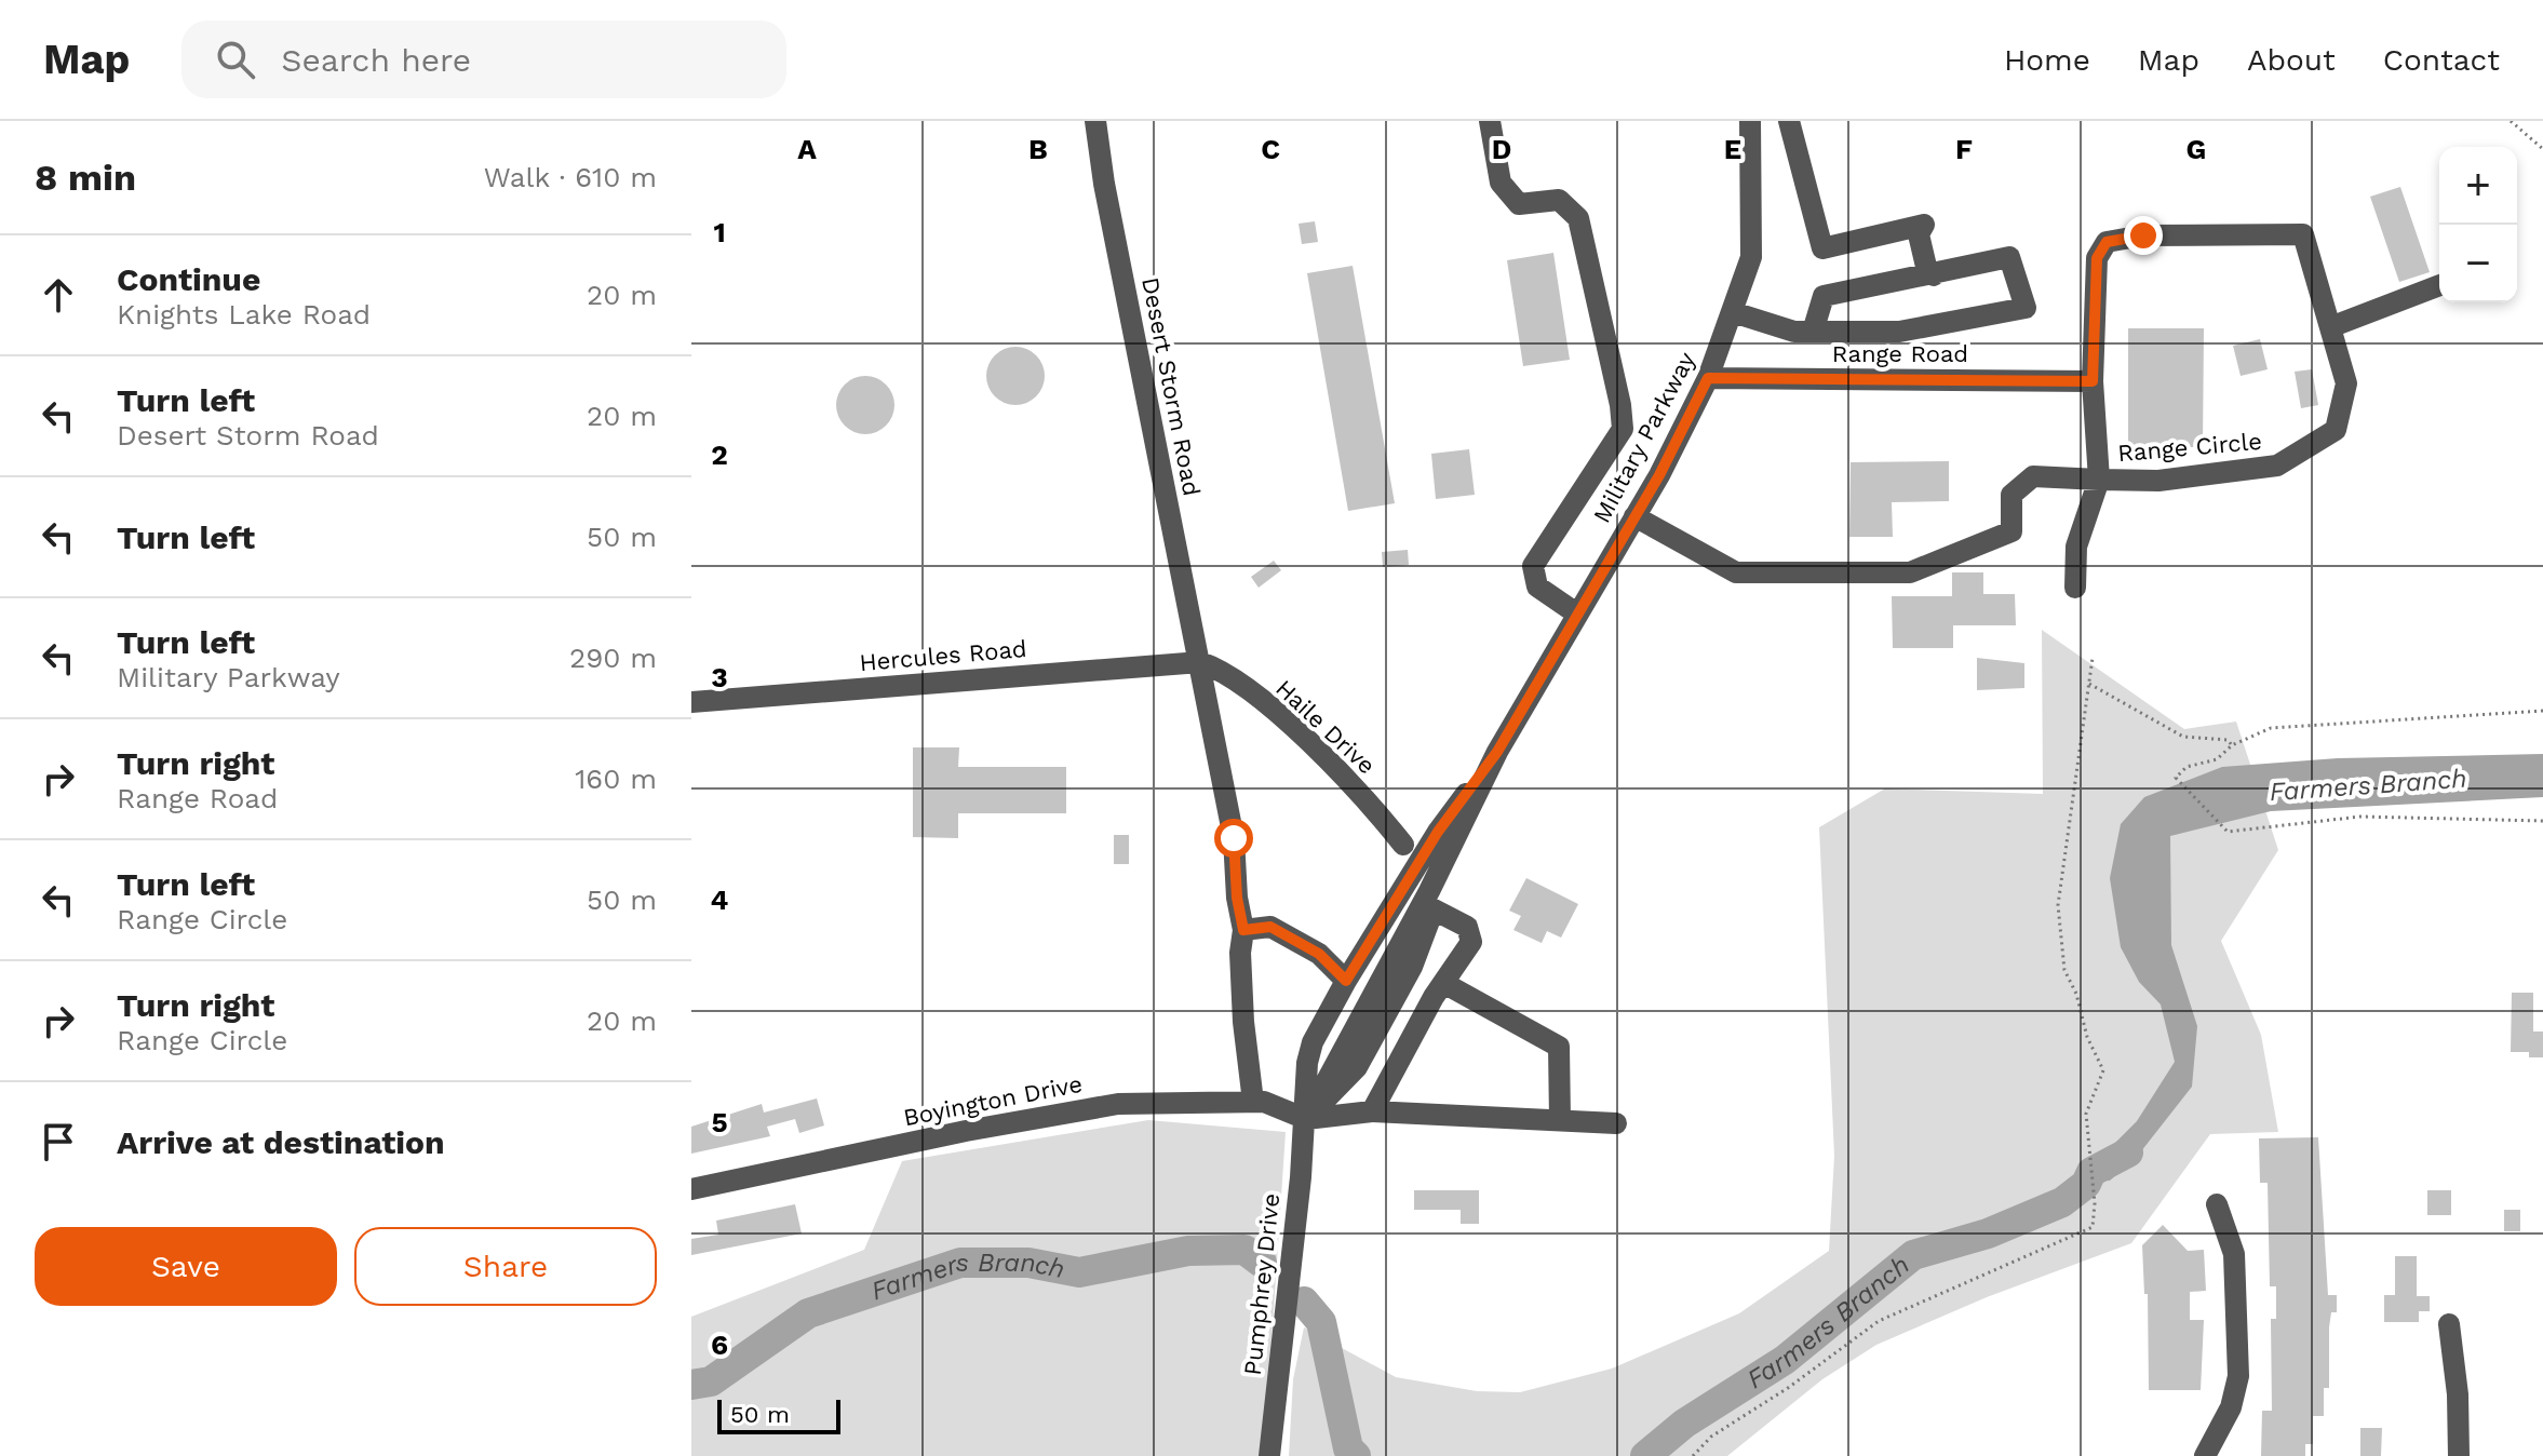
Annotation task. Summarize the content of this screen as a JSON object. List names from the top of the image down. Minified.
{"streets":{"street":["Range Road","Desert Storm Road","Military Parkway","Range Circle","Hercules Road","Haile Drive","Boyington Drive","Pumphrey Drive"]},"crossings":[["Range Road","Military Parkway"],["Range Road","Range Circle"],["Desert Storm Road","Hercules Road"],["Desert Storm Road","Haile Drive"],["Military Parkway","Boyington Drive"],["Military Parkway","Pumphrey Drive"],["Hercules Road","Haile Drive"],["Boyington Drive","Pumphrey Drive"]],"water":["Farmers Branch"],"scale_bar":"50 m","page":{"header":"Map","search":"Search here","nav":["Home","Map","About","Contact"],"heading":["8 min","Walk · 610 m"],"map_buttons":["+","−"],"list":[["Continue","Knights Lake Road","20 m"],["Turn left","Desert Storm Road","20 m"],["Turn left","50 m"],["Turn left","Military Parkway","290 m"],["Turn right","Range Road","160 m"],["Turn left","Range Circle","50 m"],["Turn right","Range Circle","20 m"],"Arrive at destination"],"buttons":["Save","Share"],"scale":"50 m"},"grid":{"columns":["A","B","C","D","E","F","G"],"rows":["1","2","3","4","5","6"]}}
